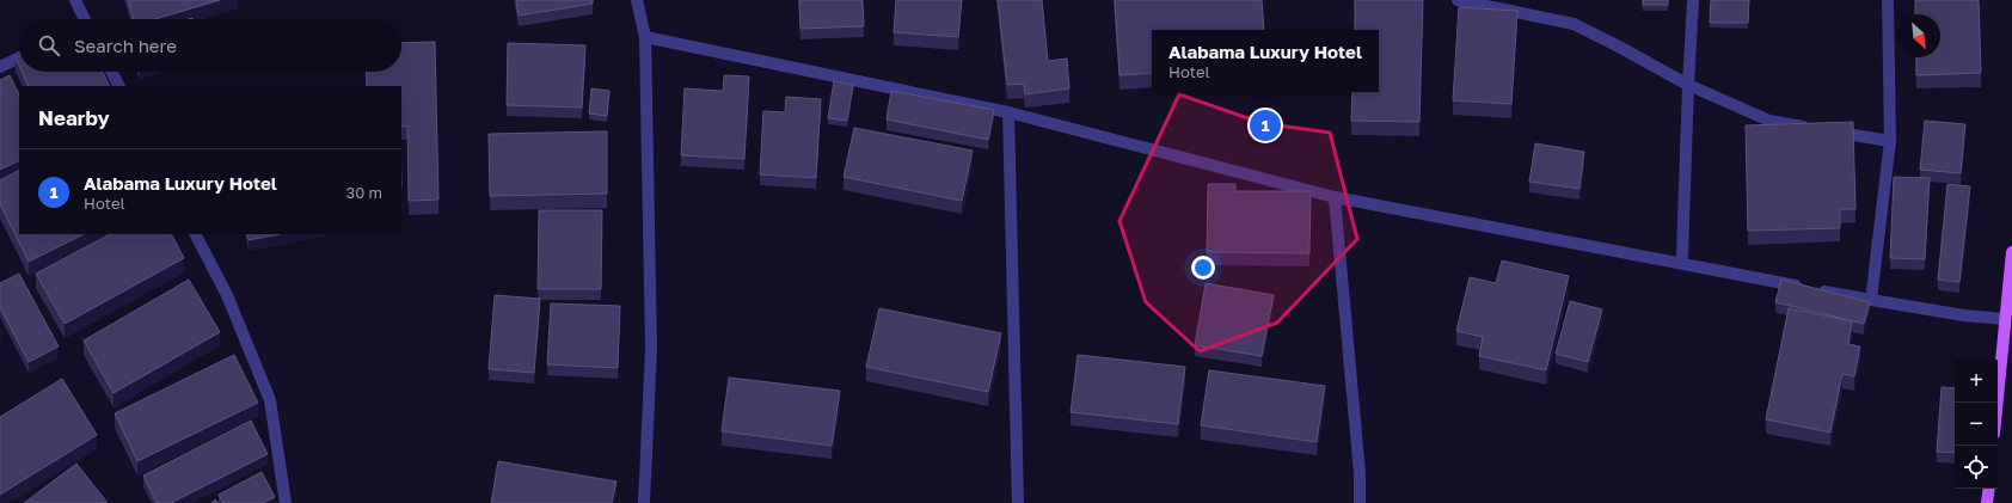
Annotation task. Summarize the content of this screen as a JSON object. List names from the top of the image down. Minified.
{"north":"bottom right","page":{"search":"Search here","popup":["Alabama Luxury Hotel","Hotel"],"heading":"Nearby","pins":"1","list":[{"mark":"1","name":"Alabama Luxury Hotel","note":"Hotel","value":"30 m"}],"map_buttons":["+","−"]}}
